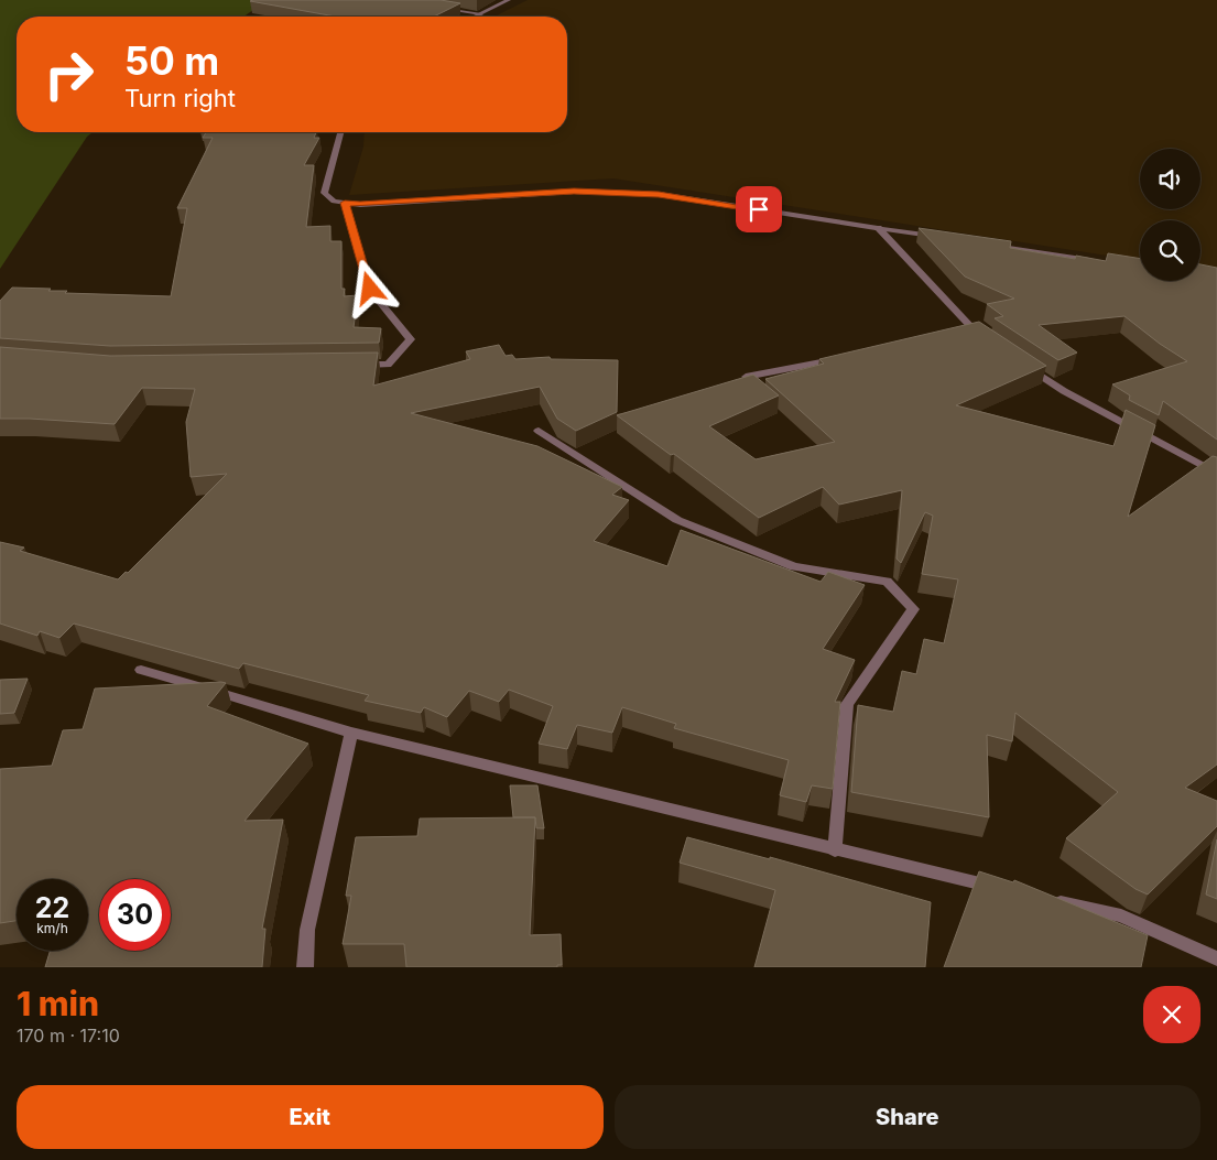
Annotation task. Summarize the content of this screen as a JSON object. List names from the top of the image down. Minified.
{"page":{"turn":["50 m","Turn right"],"speed":"22 km/h","limit":"30","heading":["1 min","170 m · 17:10"],"buttons":["Exit","Share"]}}
